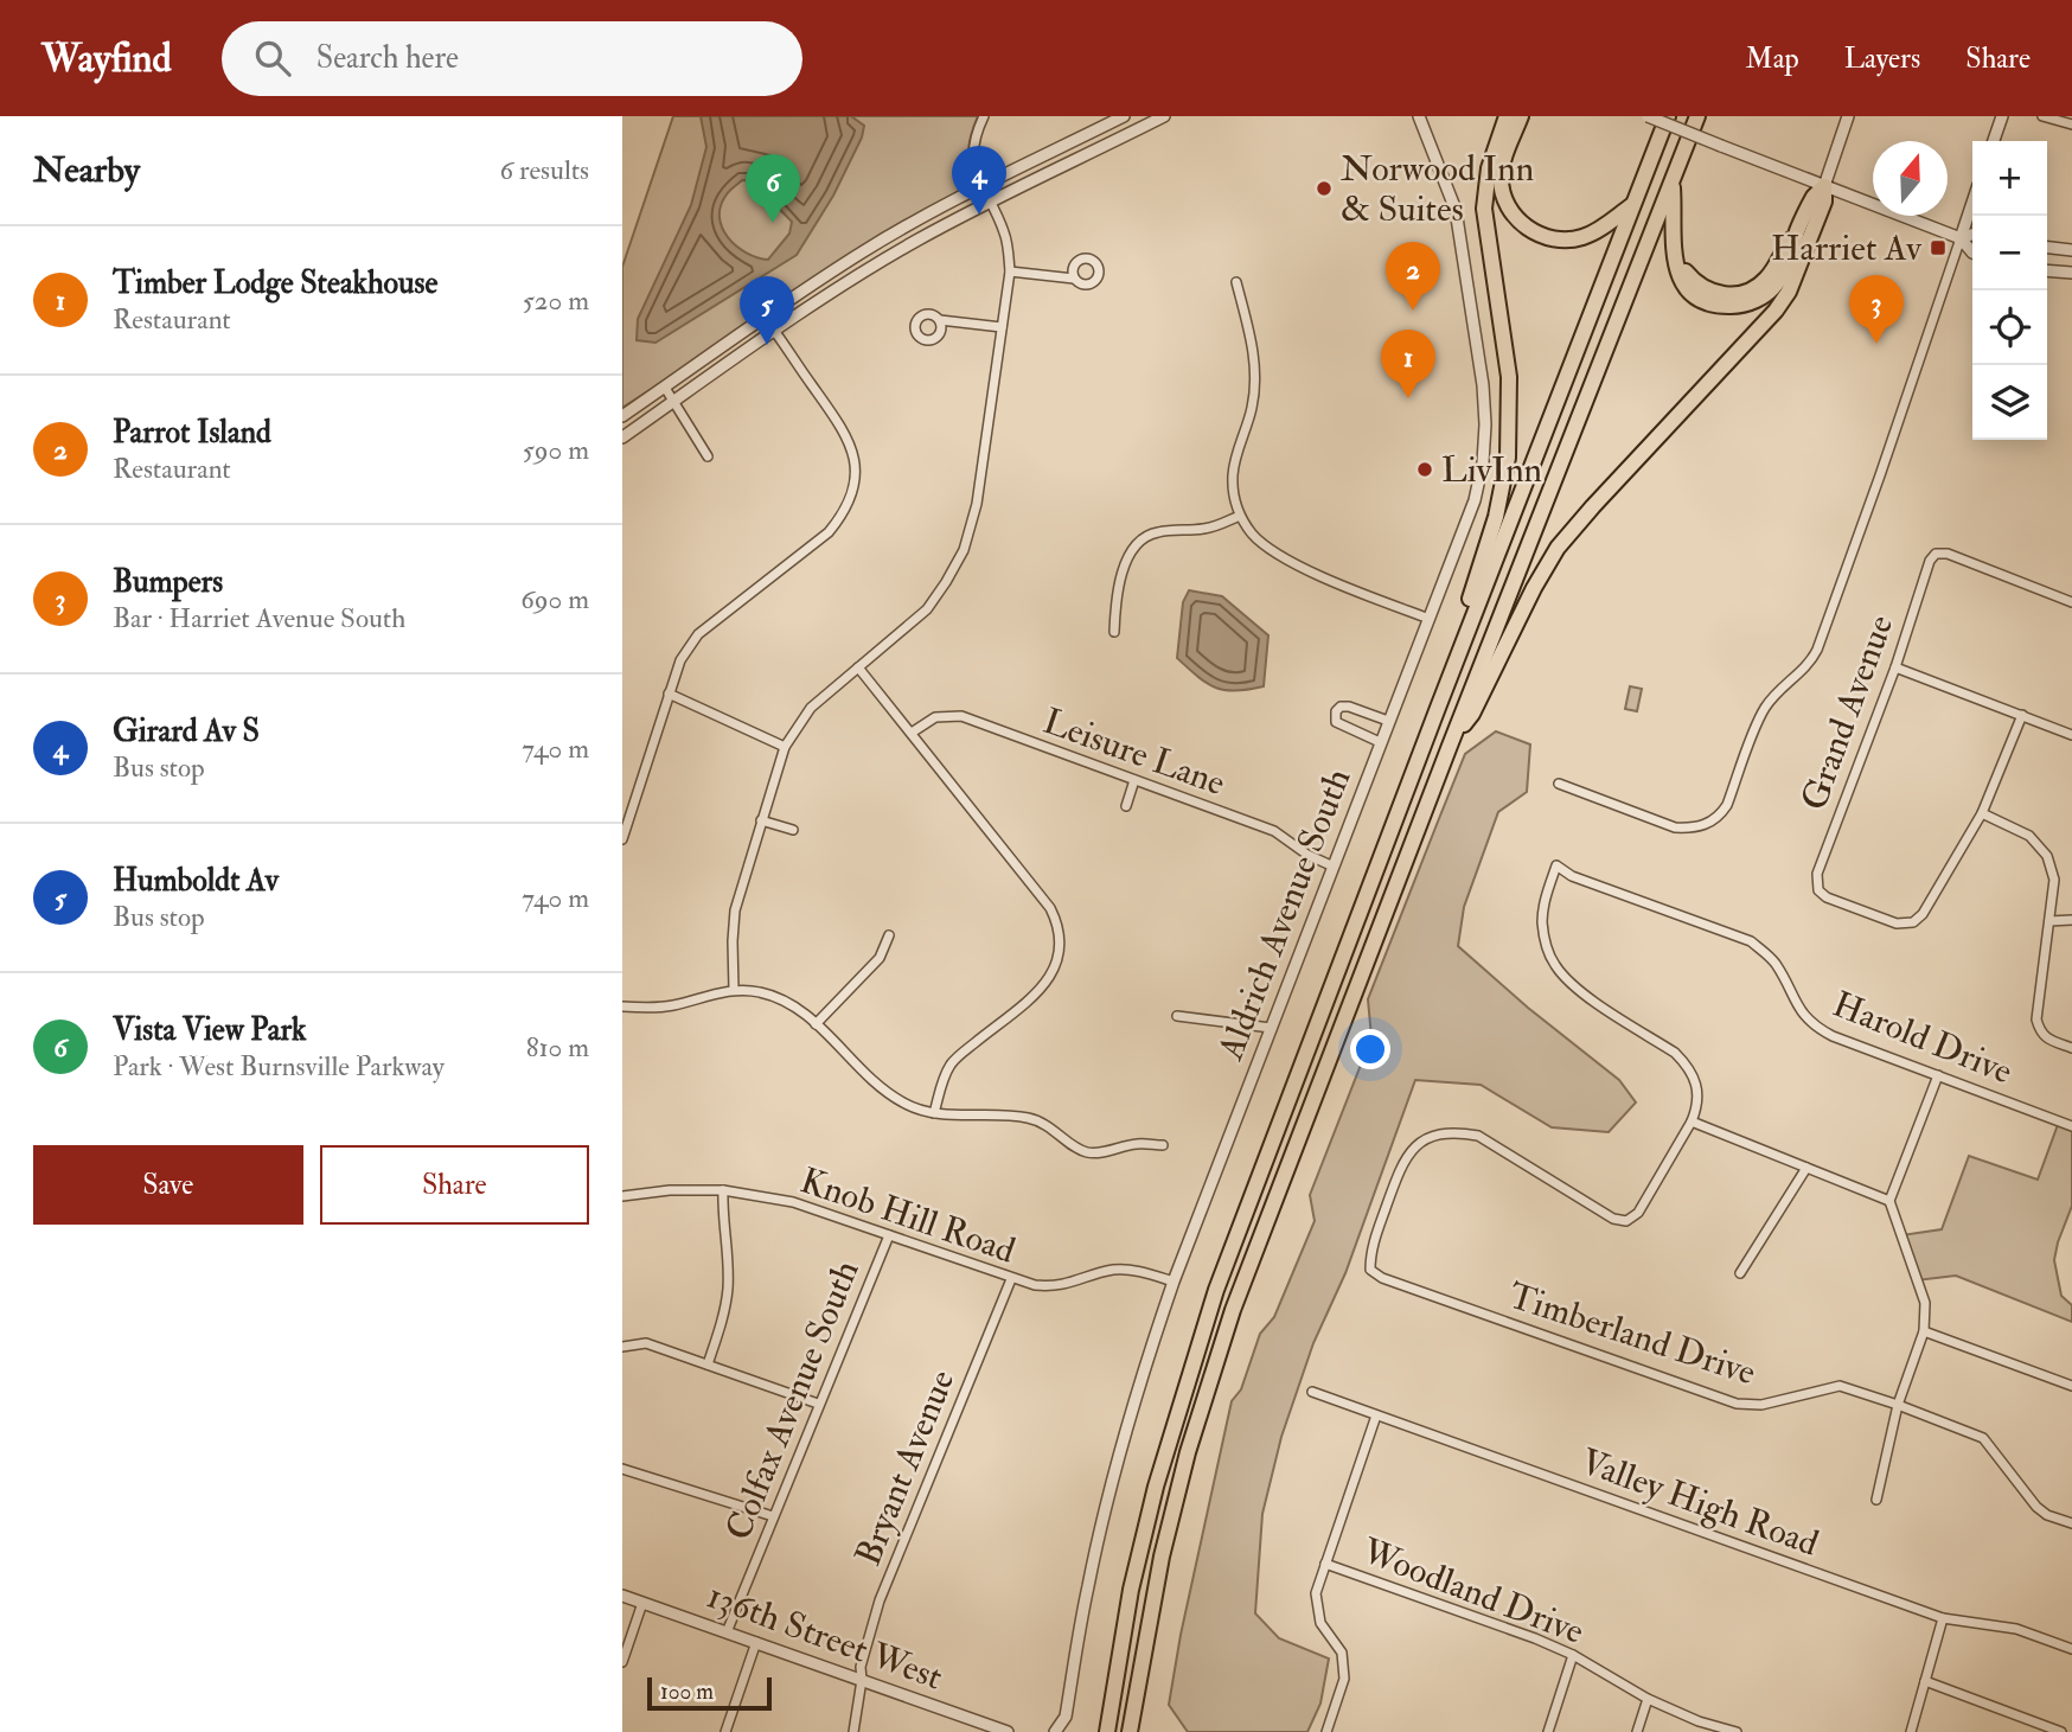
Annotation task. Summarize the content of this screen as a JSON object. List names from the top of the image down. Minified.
{"streets":{"street":["Grand Avenue","Leisure Lane","Aldrich Avenue South","Harold Drive","Knob Hill Road","Timberland Drive","Colfax Avenue South","Bryant Avenue","Valley High Road","Woodland Drive","136th Street West"]},"crossings":[["Leisure Lane","Aldrich Avenue South"],["Aldrich Avenue South","Knob Hill Road"],["Harold Drive","Timberland Drive"],["Knob Hill Road","Colfax Avenue South"],["Knob Hill Road","Bryant Avenue"],["Colfax Avenue South","136th Street West"],["Bryant Avenue","136th Street West"]],"places":{"other":["Norwood Inn & Suites","LivInn"],"transit":["Harriet Av"]},"scale_bar":"100 m","north":"top","page":{"header":"Wayfind","search":"Search here","nav":["Map","Layers","Share"],"heading":["Nearby","6 results"],"map_buttons":["+","−"],"pins":["4","6","2","3","5","1"],"list":[{"mark":"1","name":"Timber Lodge Steakhouse","note":"Restaurant","value":"520 m"},{"mark":"2","name":"Parrot Island","note":"Restaurant","value":"590 m"},{"mark":"3","name":"Bumpers","note":"Bar · Harriet Avenue South","value":"690 m"},{"mark":"4","name":"Girard Av S","note":"Bus stop","value":"740 m"},{"mark":"5","name":"Humboldt Av","note":"Bus stop","value":"740 m"},{"mark":"6","name":"Vista View Park","note":"Park · West Burnsville Parkway","value":"810 m"}],"buttons":["Save","Share"],"scale":"100 m"}}
